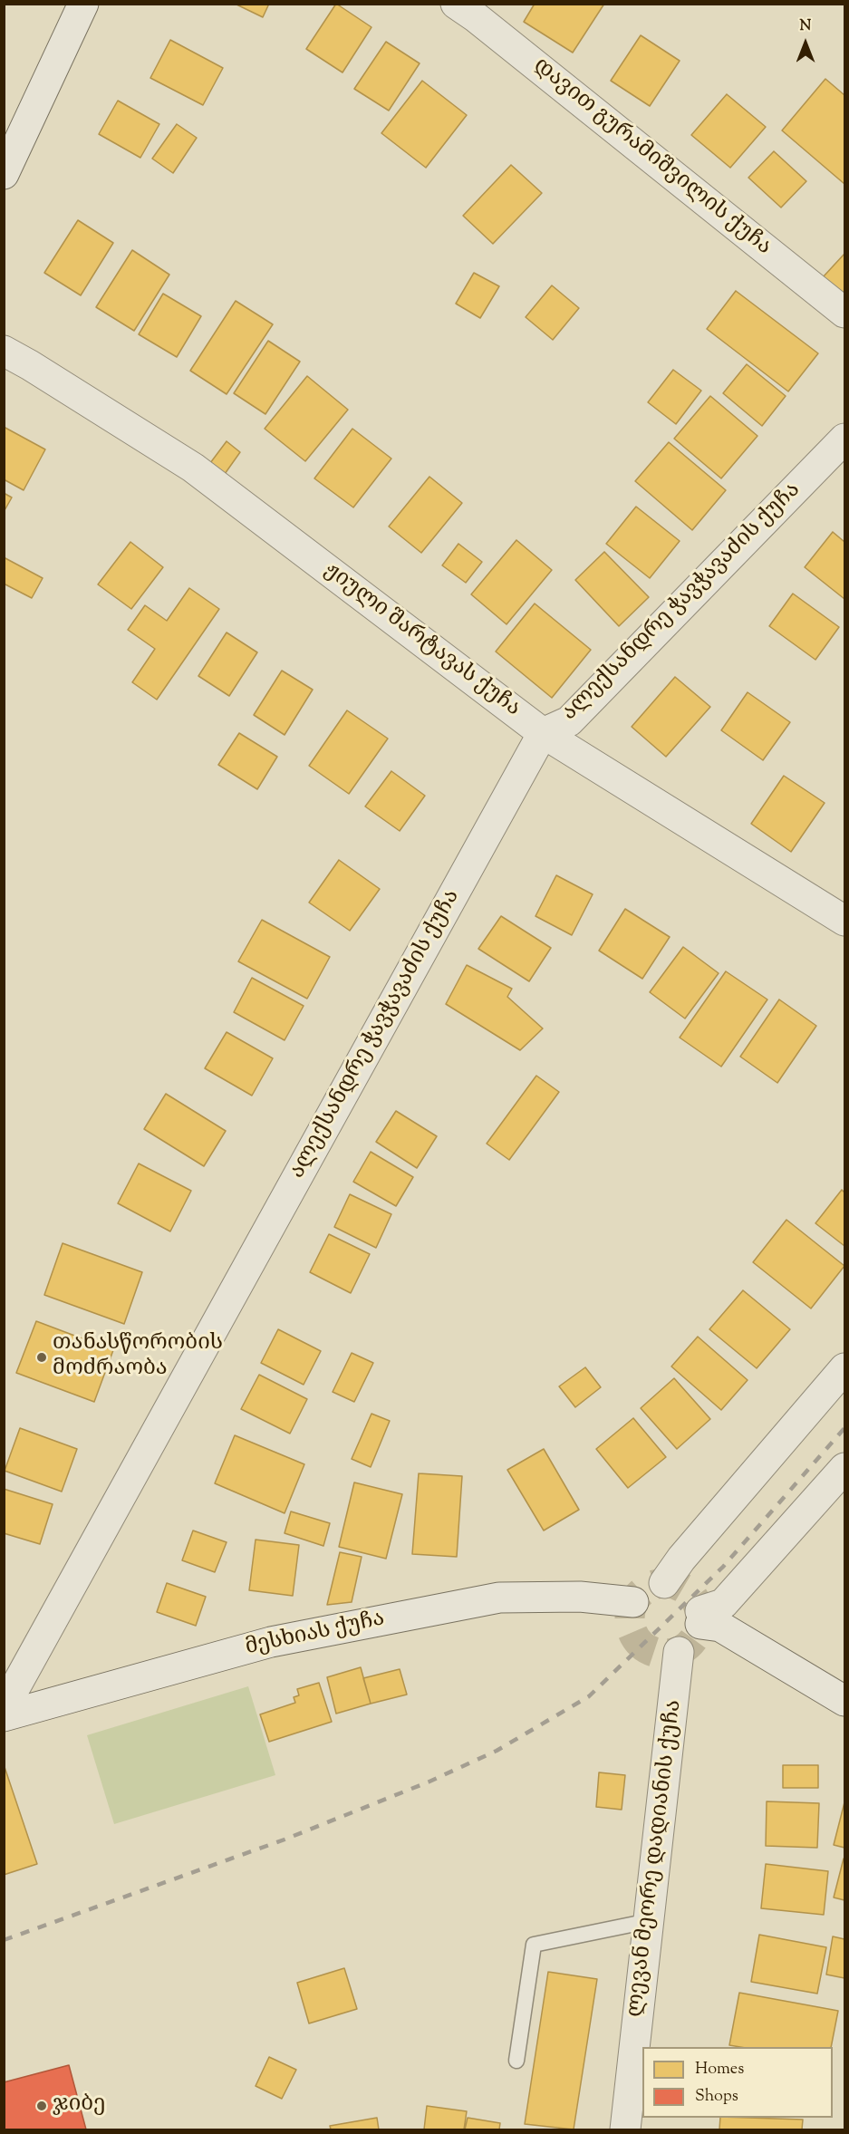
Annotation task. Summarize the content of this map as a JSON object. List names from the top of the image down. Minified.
{"streets":{"street":["დავით გურამიშვილის ქუჩა","ალექსანდრე ჭავჭავაძის ქუჩა","ჟიული შარტავას ქუჩა","მესხიას ქუჩა","ლევან მეორე დადიანის ქუჩა"]},"crossings":[["ალექსანდრე ჭავჭავაძის ქუჩა","ჟიული შარტავას ქუჩა"]],"places":["თანასწორობის მოძრაობა","ჯიბე"],"legend":["Homes","Shops"],"north":"top"}
